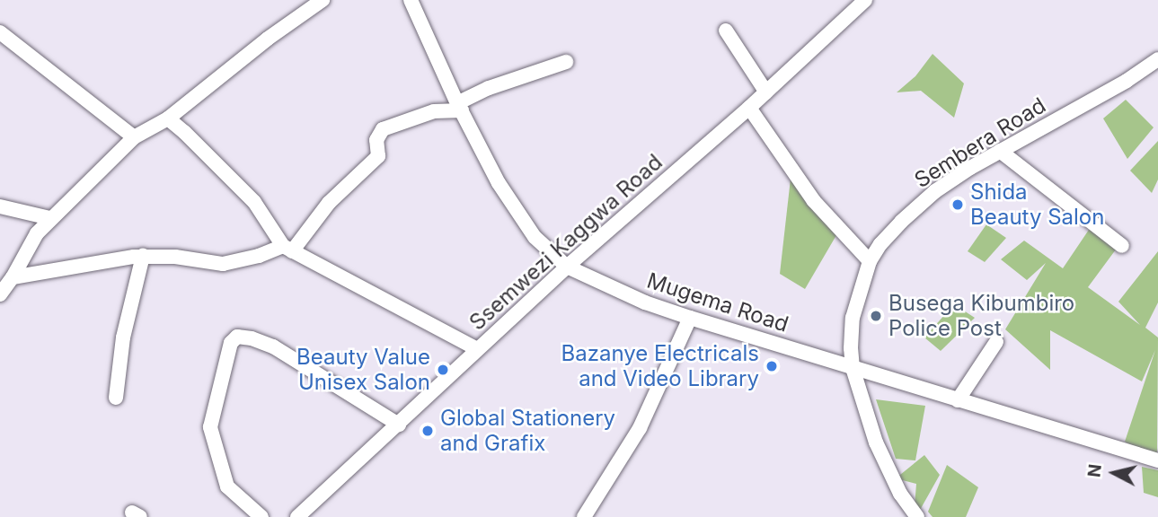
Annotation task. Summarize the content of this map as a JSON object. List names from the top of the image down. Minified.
{"streets":{"street":["Sembera Road","Ssemwezi Kaggwa Road","Mugema Road"]},"crossings":[["Sembera Road","Mugema Road"],["Ssemwezi Kaggwa Road","Mugema Road"]],"places":["Shida Beauty Salon","Busega Kibumbiro Police Post","Bazanye Electricals and Video Library","Beauty Value Unisex Salon","Global Stationery and Grafix"],"north":"left"}
